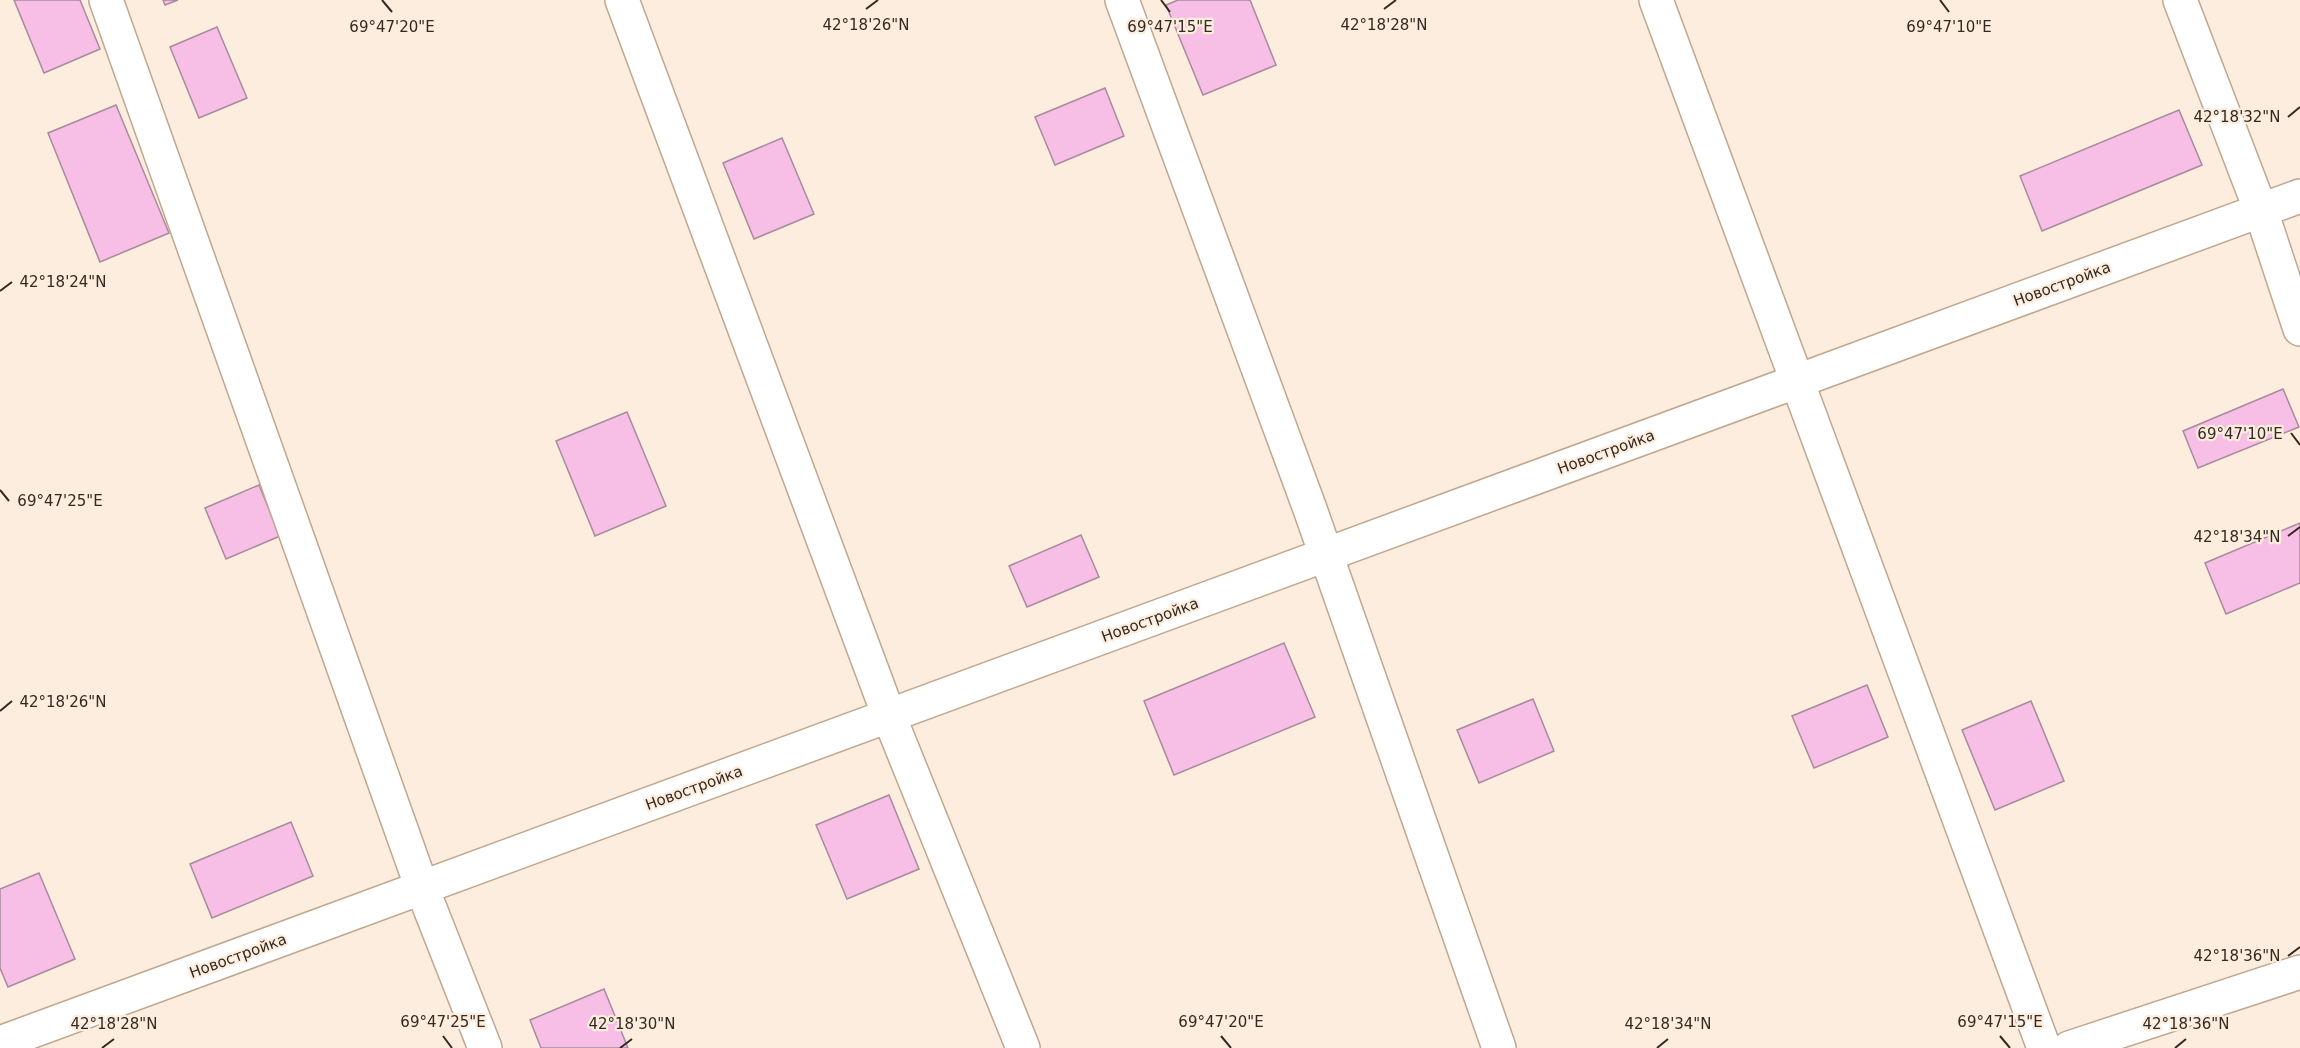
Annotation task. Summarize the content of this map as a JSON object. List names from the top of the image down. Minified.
{"streets":{"street":["Новостройка"]},"coordinates":["42°18'26\"N","42°18'28\"N","69°47'20\"E","69°47'15\"E","69°47'10\"E","42°18'32\"N","42°18'24\"N","69°47'25\"E","42°18'34\"N","42°18'36\"N","42°18'30\"N"]}
